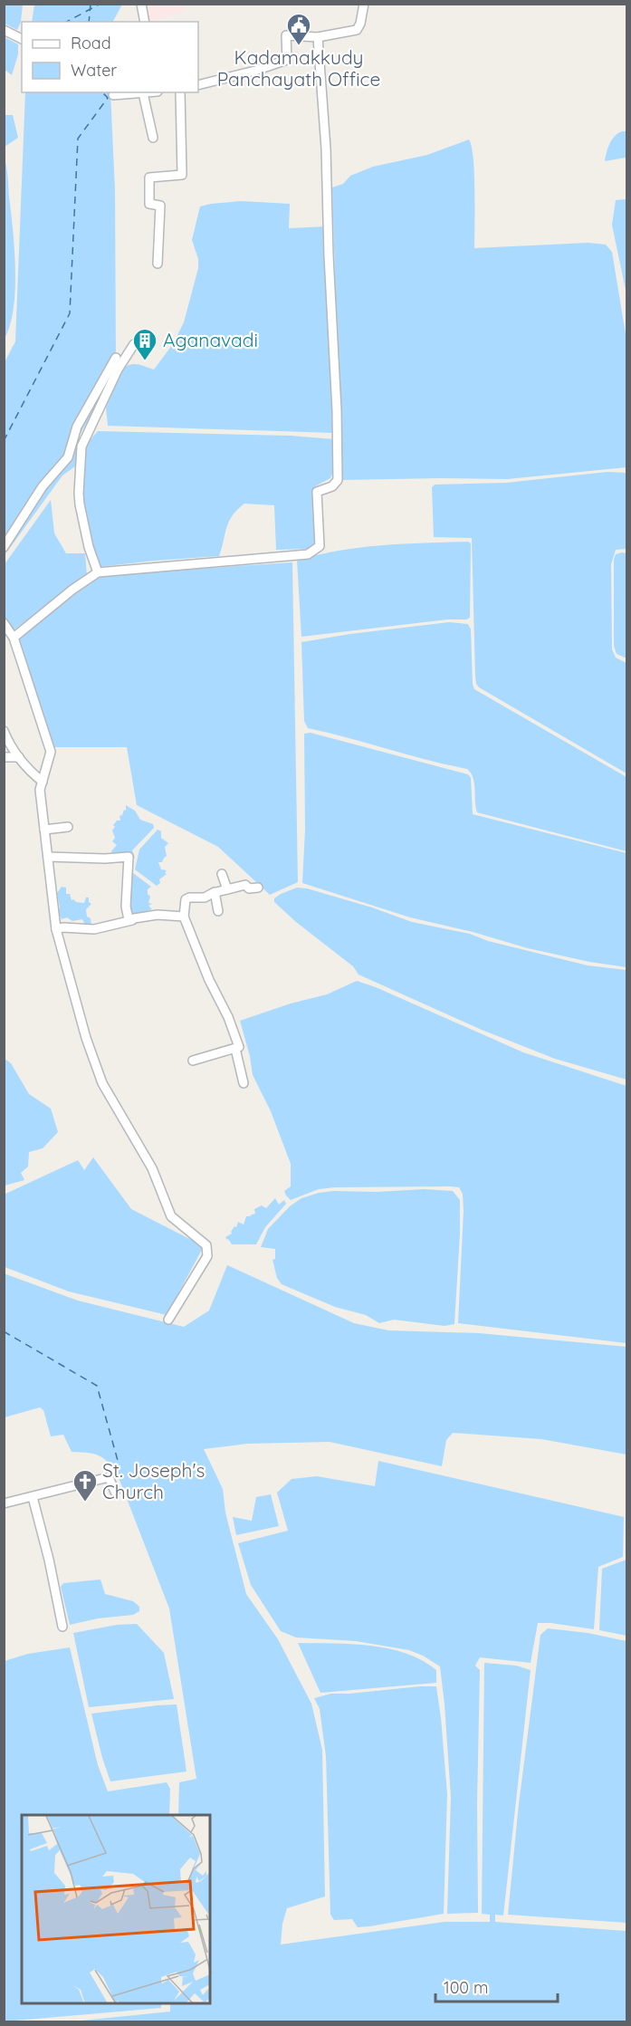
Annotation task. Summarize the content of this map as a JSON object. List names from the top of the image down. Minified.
{"places":{"public building":["Kadamakkudy Panchayath Office"],"building":["Aganavadi"],"church":["St. Joseph's Church"]},"legend":["Road","Water"],"scale_bar":"100 m"}
